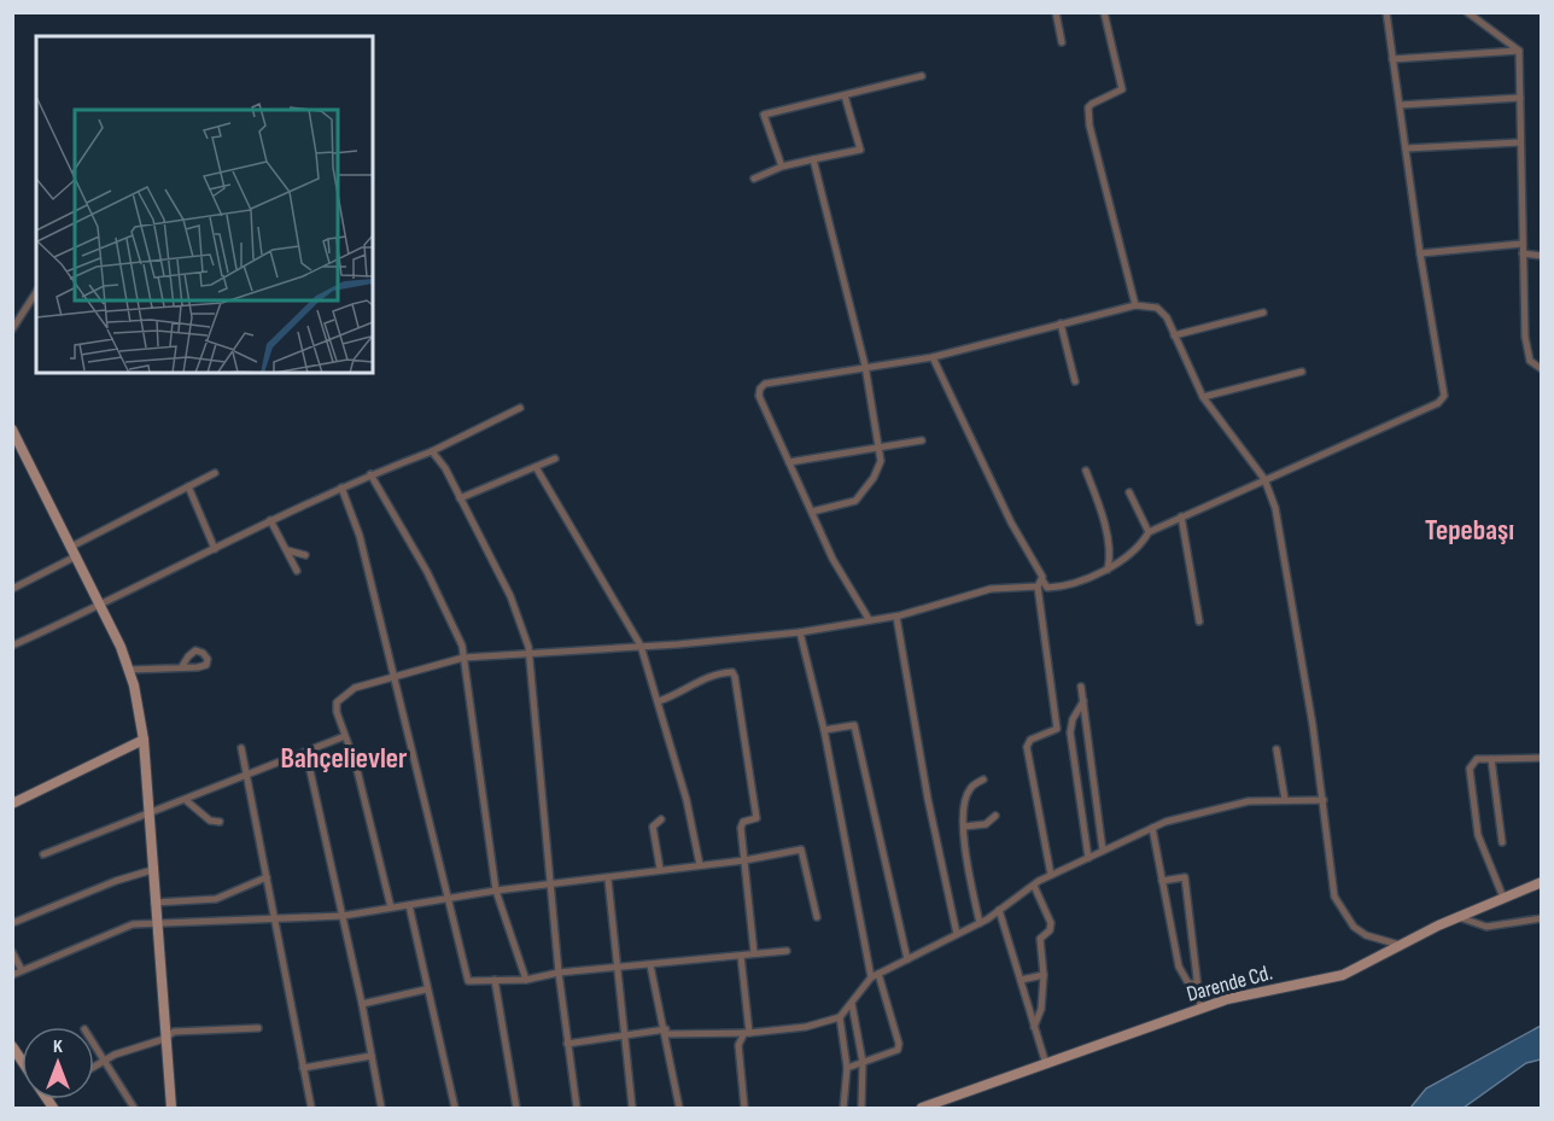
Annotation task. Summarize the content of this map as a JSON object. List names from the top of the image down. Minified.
{"streets":{"street":["Darende Cd."]},"districts":["Tepebaşı","Bahçelievler"],"north":"top"}
